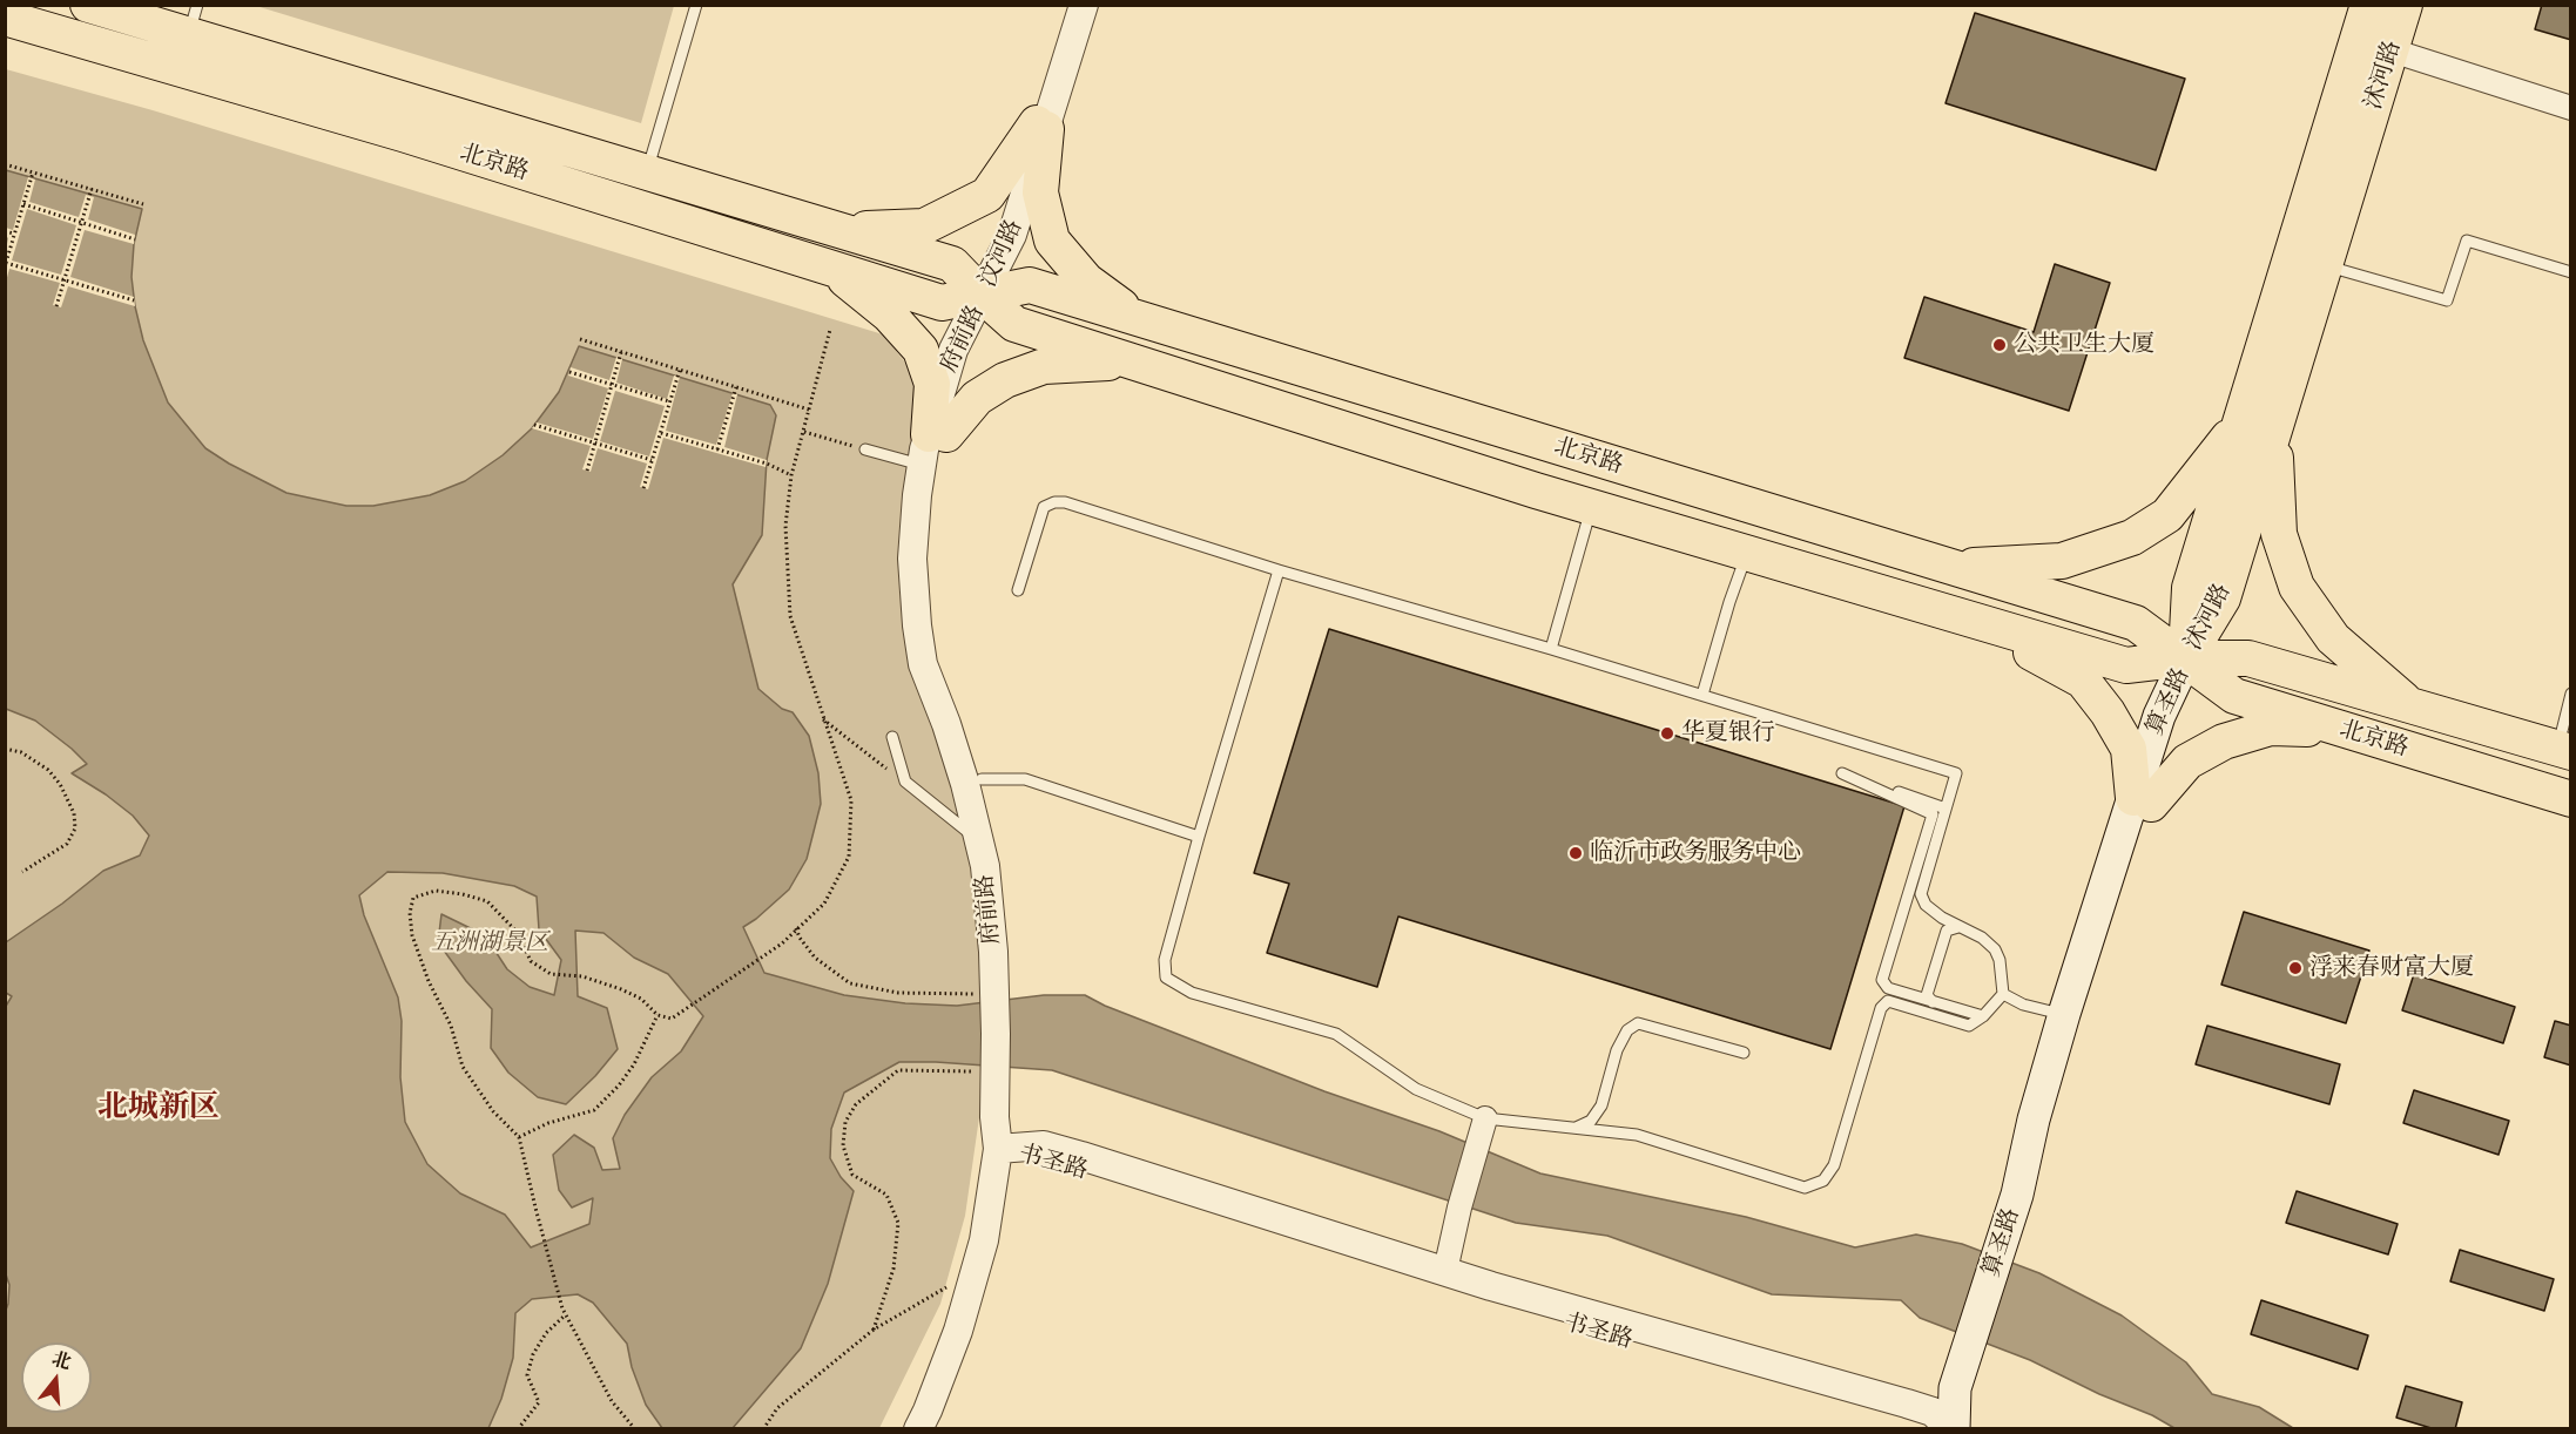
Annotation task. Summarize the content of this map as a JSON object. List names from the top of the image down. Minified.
{"streets":{"main road":["沭河路","北京路","算圣路"],"street":["汶河路","府前路","书圣路"]},"crossings":[["沭河路","北京路"],["沭河路","算圣路"],["北京路","汶河路"],["北京路","府前路"],["北京路","算圣路"],["汶河路","府前路"],["府前路","书圣路"],["算圣路","书圣路"]],"districts":["北城新区"],"parks":["五洲湖景区"],"places":["公共卫生大厦","华夏银行","临沂市政务服务中心","浮来春财富大厦"],"north":"top"}
